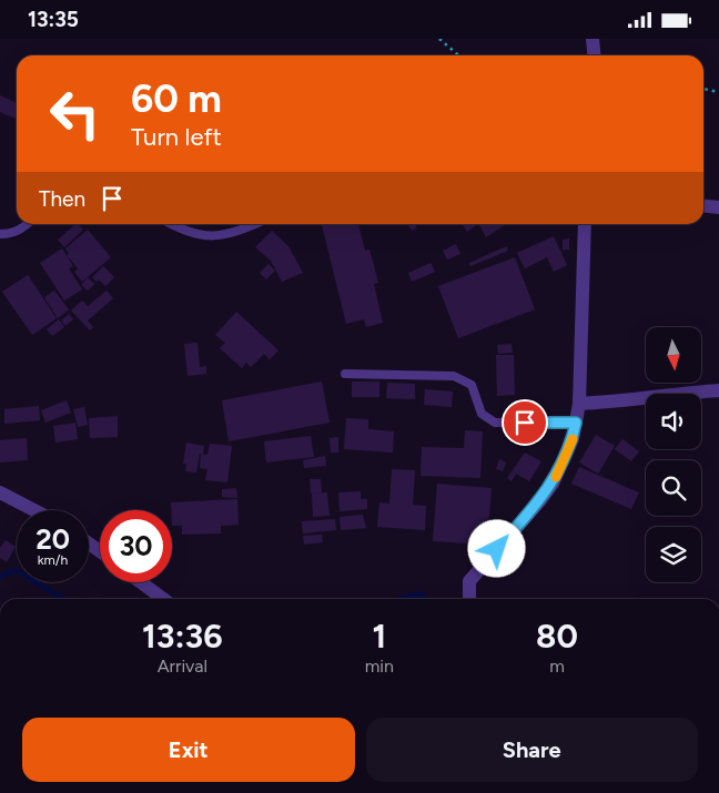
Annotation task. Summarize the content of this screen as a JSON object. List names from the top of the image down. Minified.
{"north":"bottom","page":{"status":"13:35","turn":["60 m","Turn left"],"then":"Then","speed":"20 km/h","limit":"30","eta":["13:36","Arrival","1","min","80","m"],"buttons":["Exit","Share"]}}
